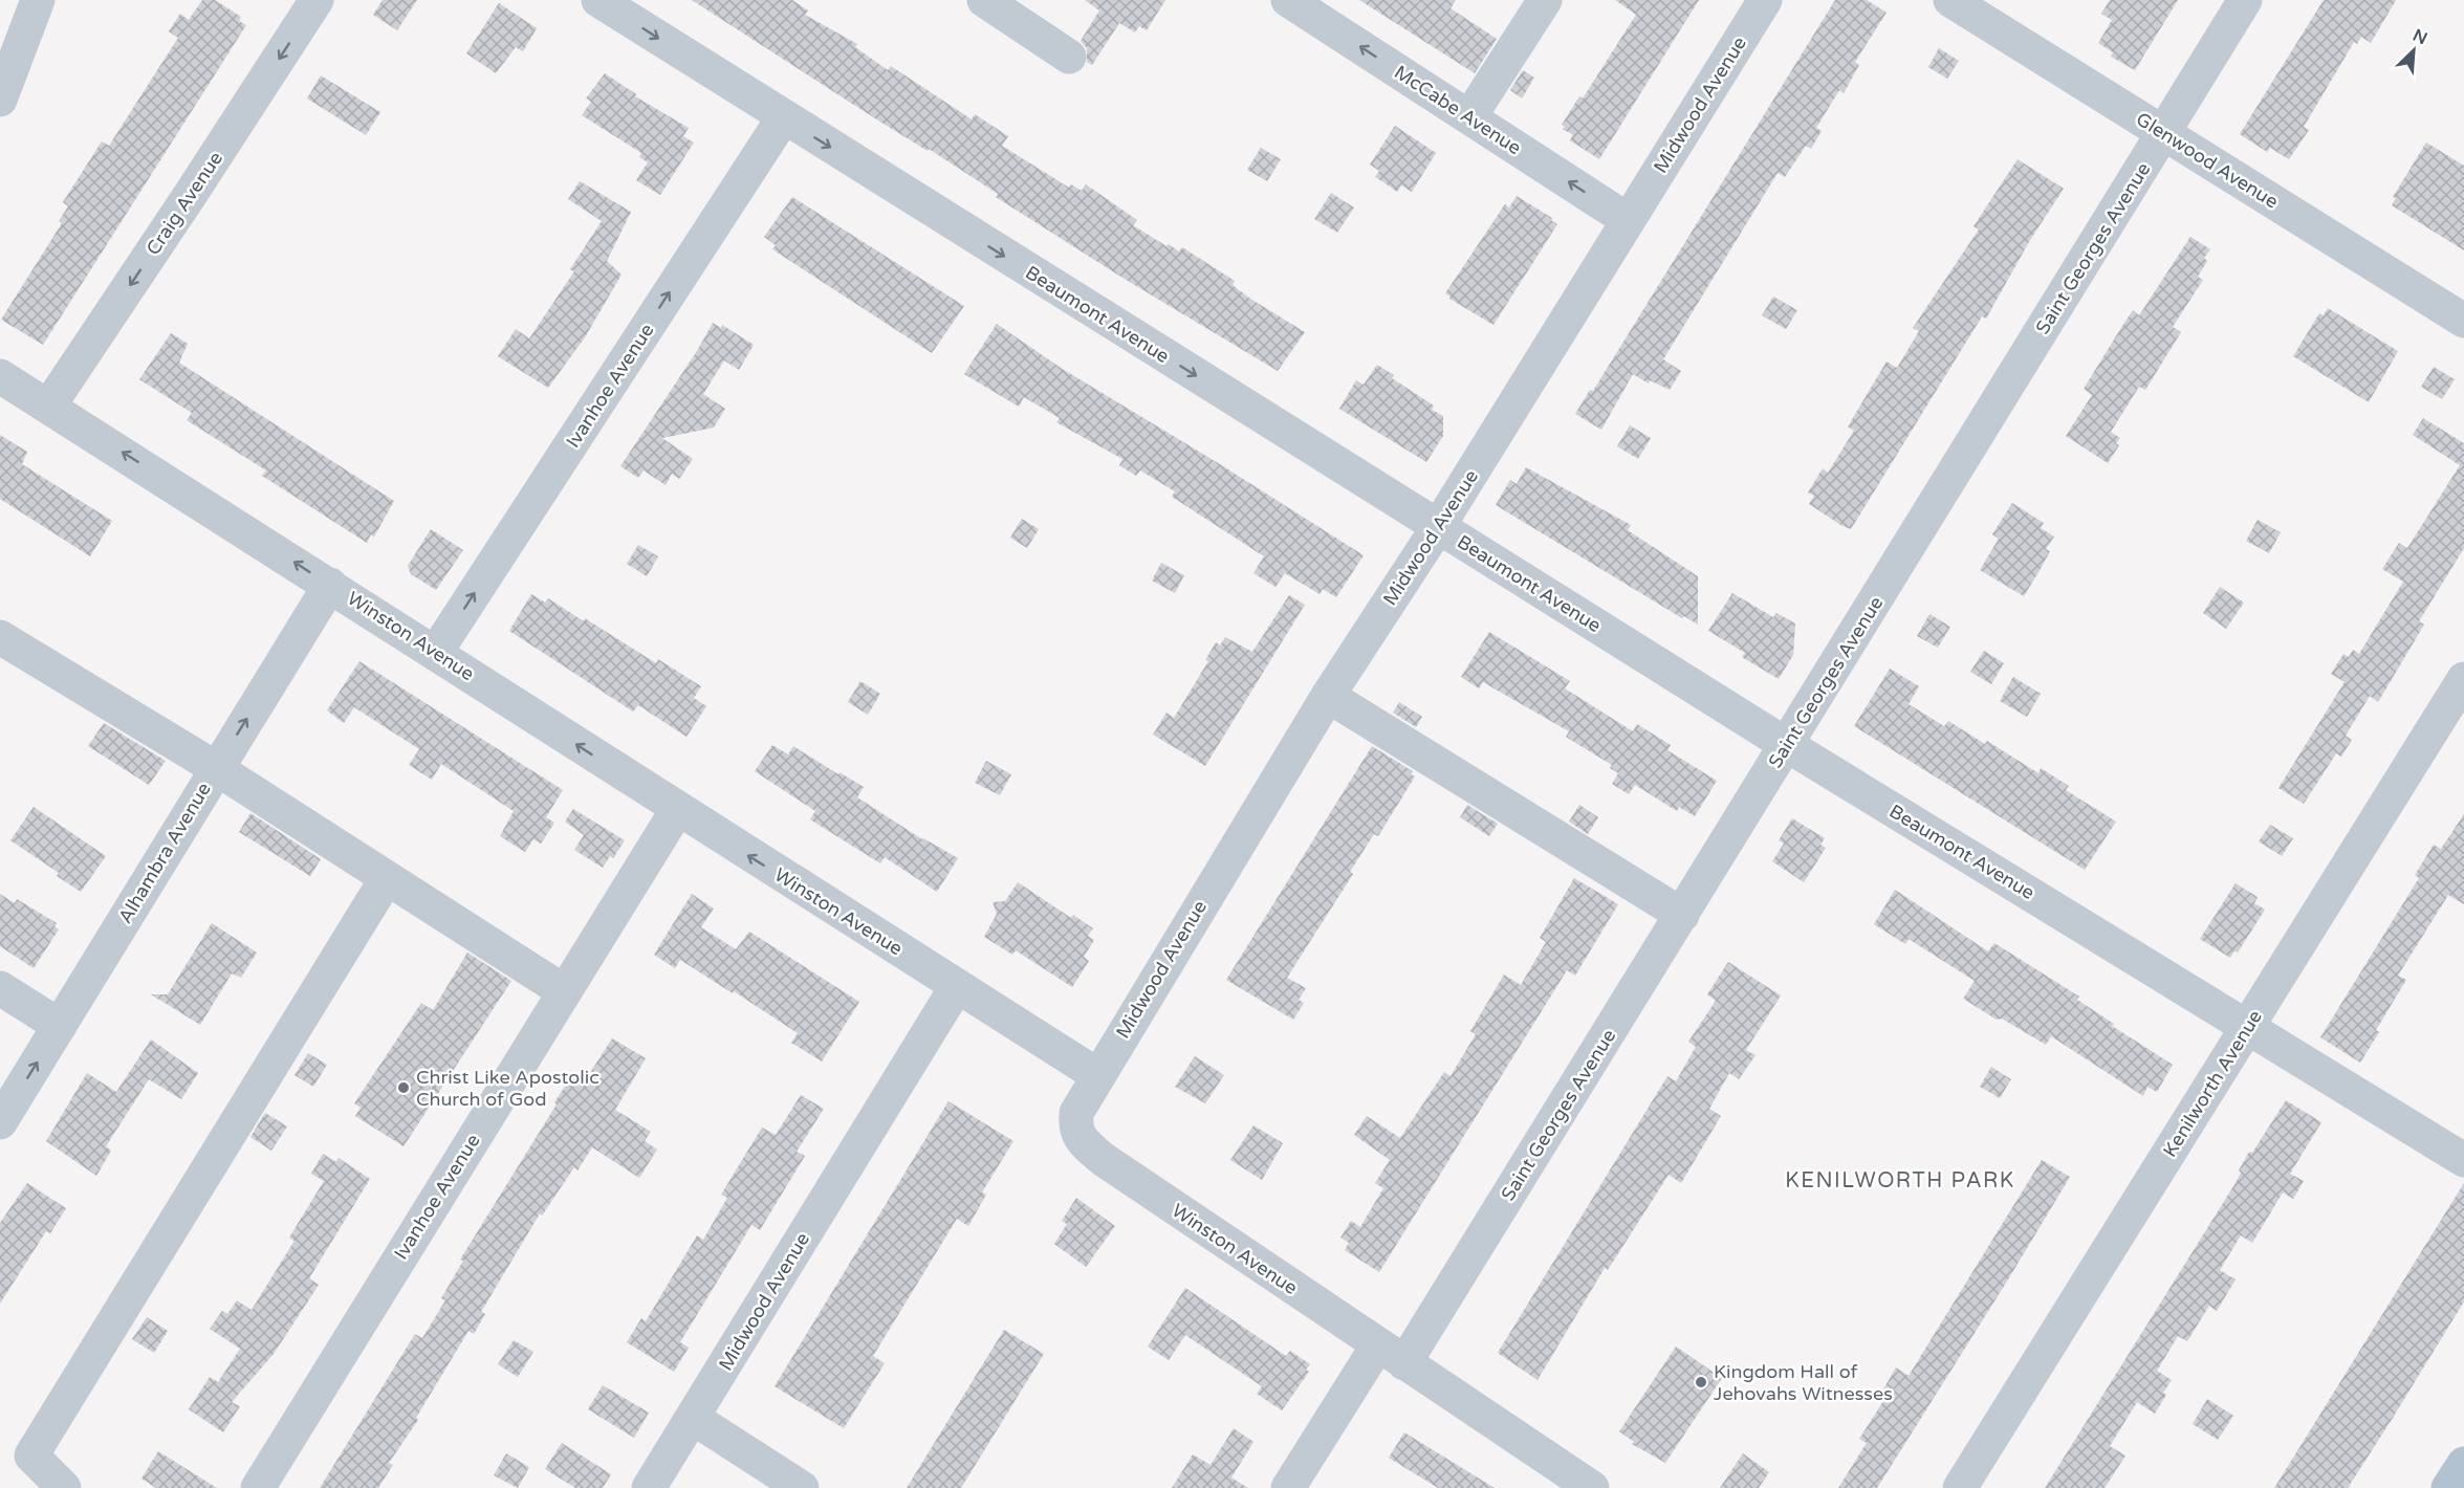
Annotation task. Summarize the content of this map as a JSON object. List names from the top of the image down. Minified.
{"streets":{"street":["Midwood Avenue","McCabe Avenue","Glenwood Avenue","Craig Avenue","Saint Georges Avenue","Beaumont Avenue","Ivanhoe Avenue","Winston Avenue","Alhambra Avenue","Kenilworth Avenue"]},"crossings":[["Midwood Avenue","McCabe Avenue"],["Midwood Avenue","Beaumont Avenue"],["Midwood Avenue","Winston Avenue"],["Glenwood Avenue","Saint Georges Avenue"],["Craig Avenue","Winston Avenue"],["Saint Georges Avenue","Beaumont Avenue"],["Saint Georges Avenue","Winston Avenue"],["Beaumont Avenue","Ivanhoe Avenue"],["Beaumont Avenue","Kenilworth Avenue"],["Ivanhoe Avenue","Winston Avenue"],["Winston Avenue","Alhambra Avenue"]],"one_way":["McCabe Avenue","Craig Avenue","Beaumont Avenue","Ivanhoe Avenue"],"districts":["KENILWORTH PARK"],"places":["Christ Like Apostolic Church of God","Kingdom Hall of Jehovahs Witnesses"],"north":"top right"}
